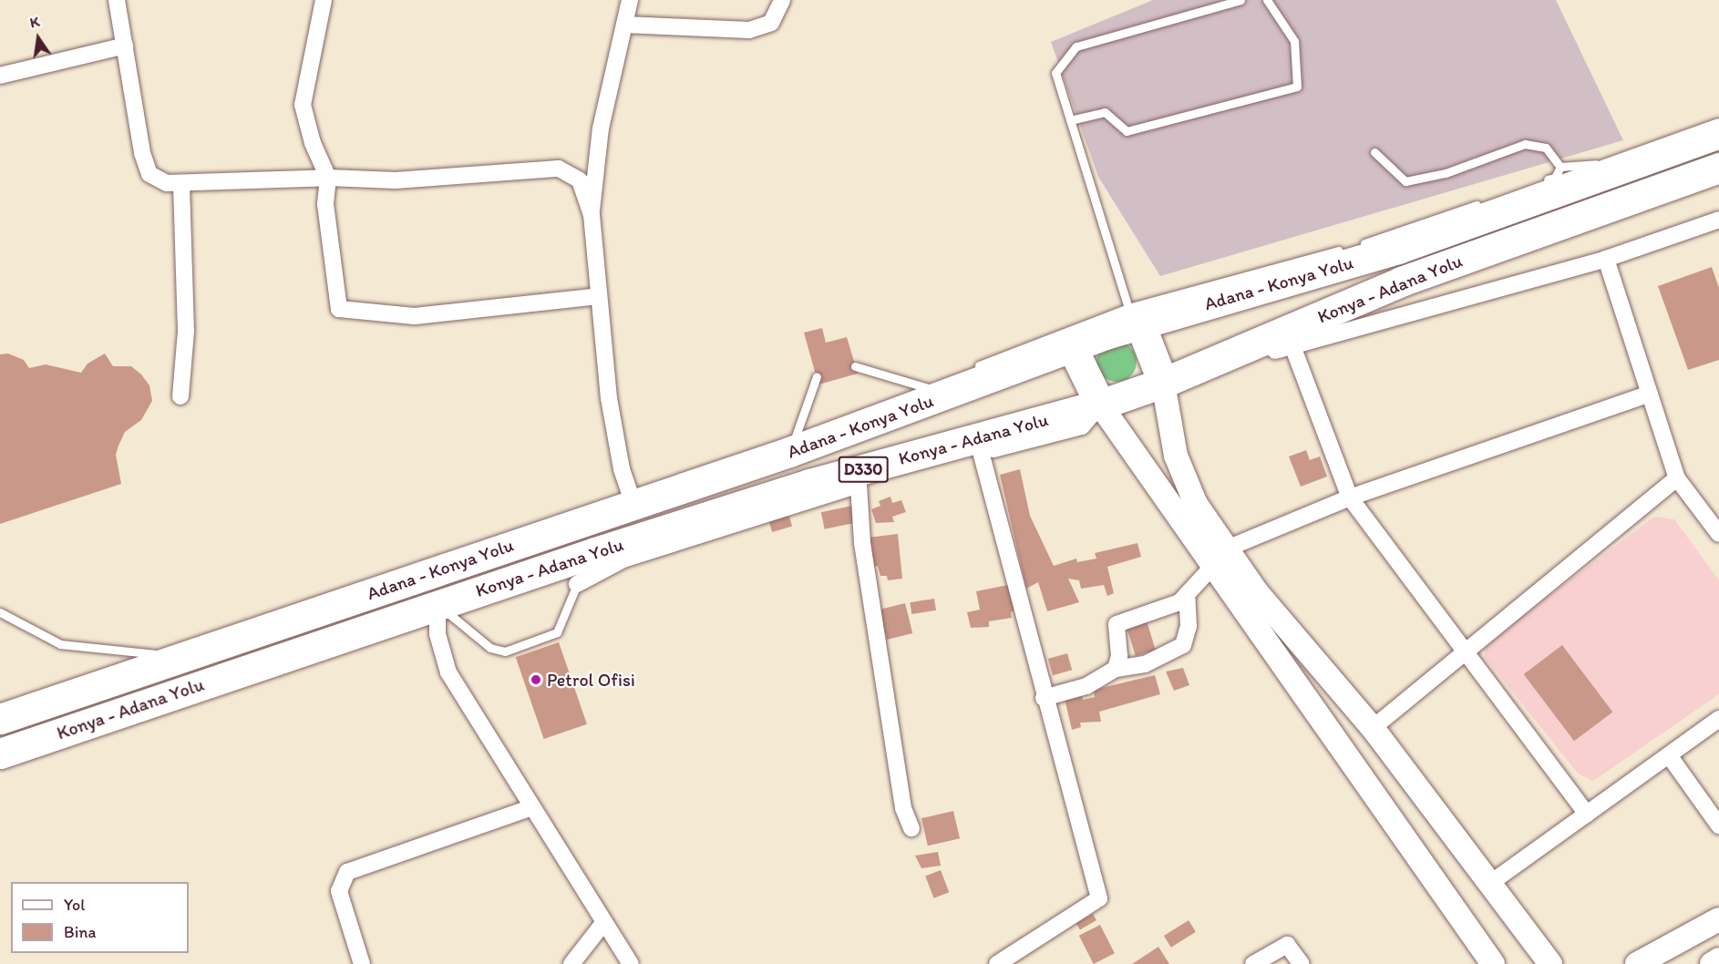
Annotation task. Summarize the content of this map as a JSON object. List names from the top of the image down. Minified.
{"streets":{"highway":["Adana - Konya Yolu","Konya - Adana Yolu","D330"]},"places":["Petrol Ofisi"],"legend":["Yol","Bina"],"north":"top"}
